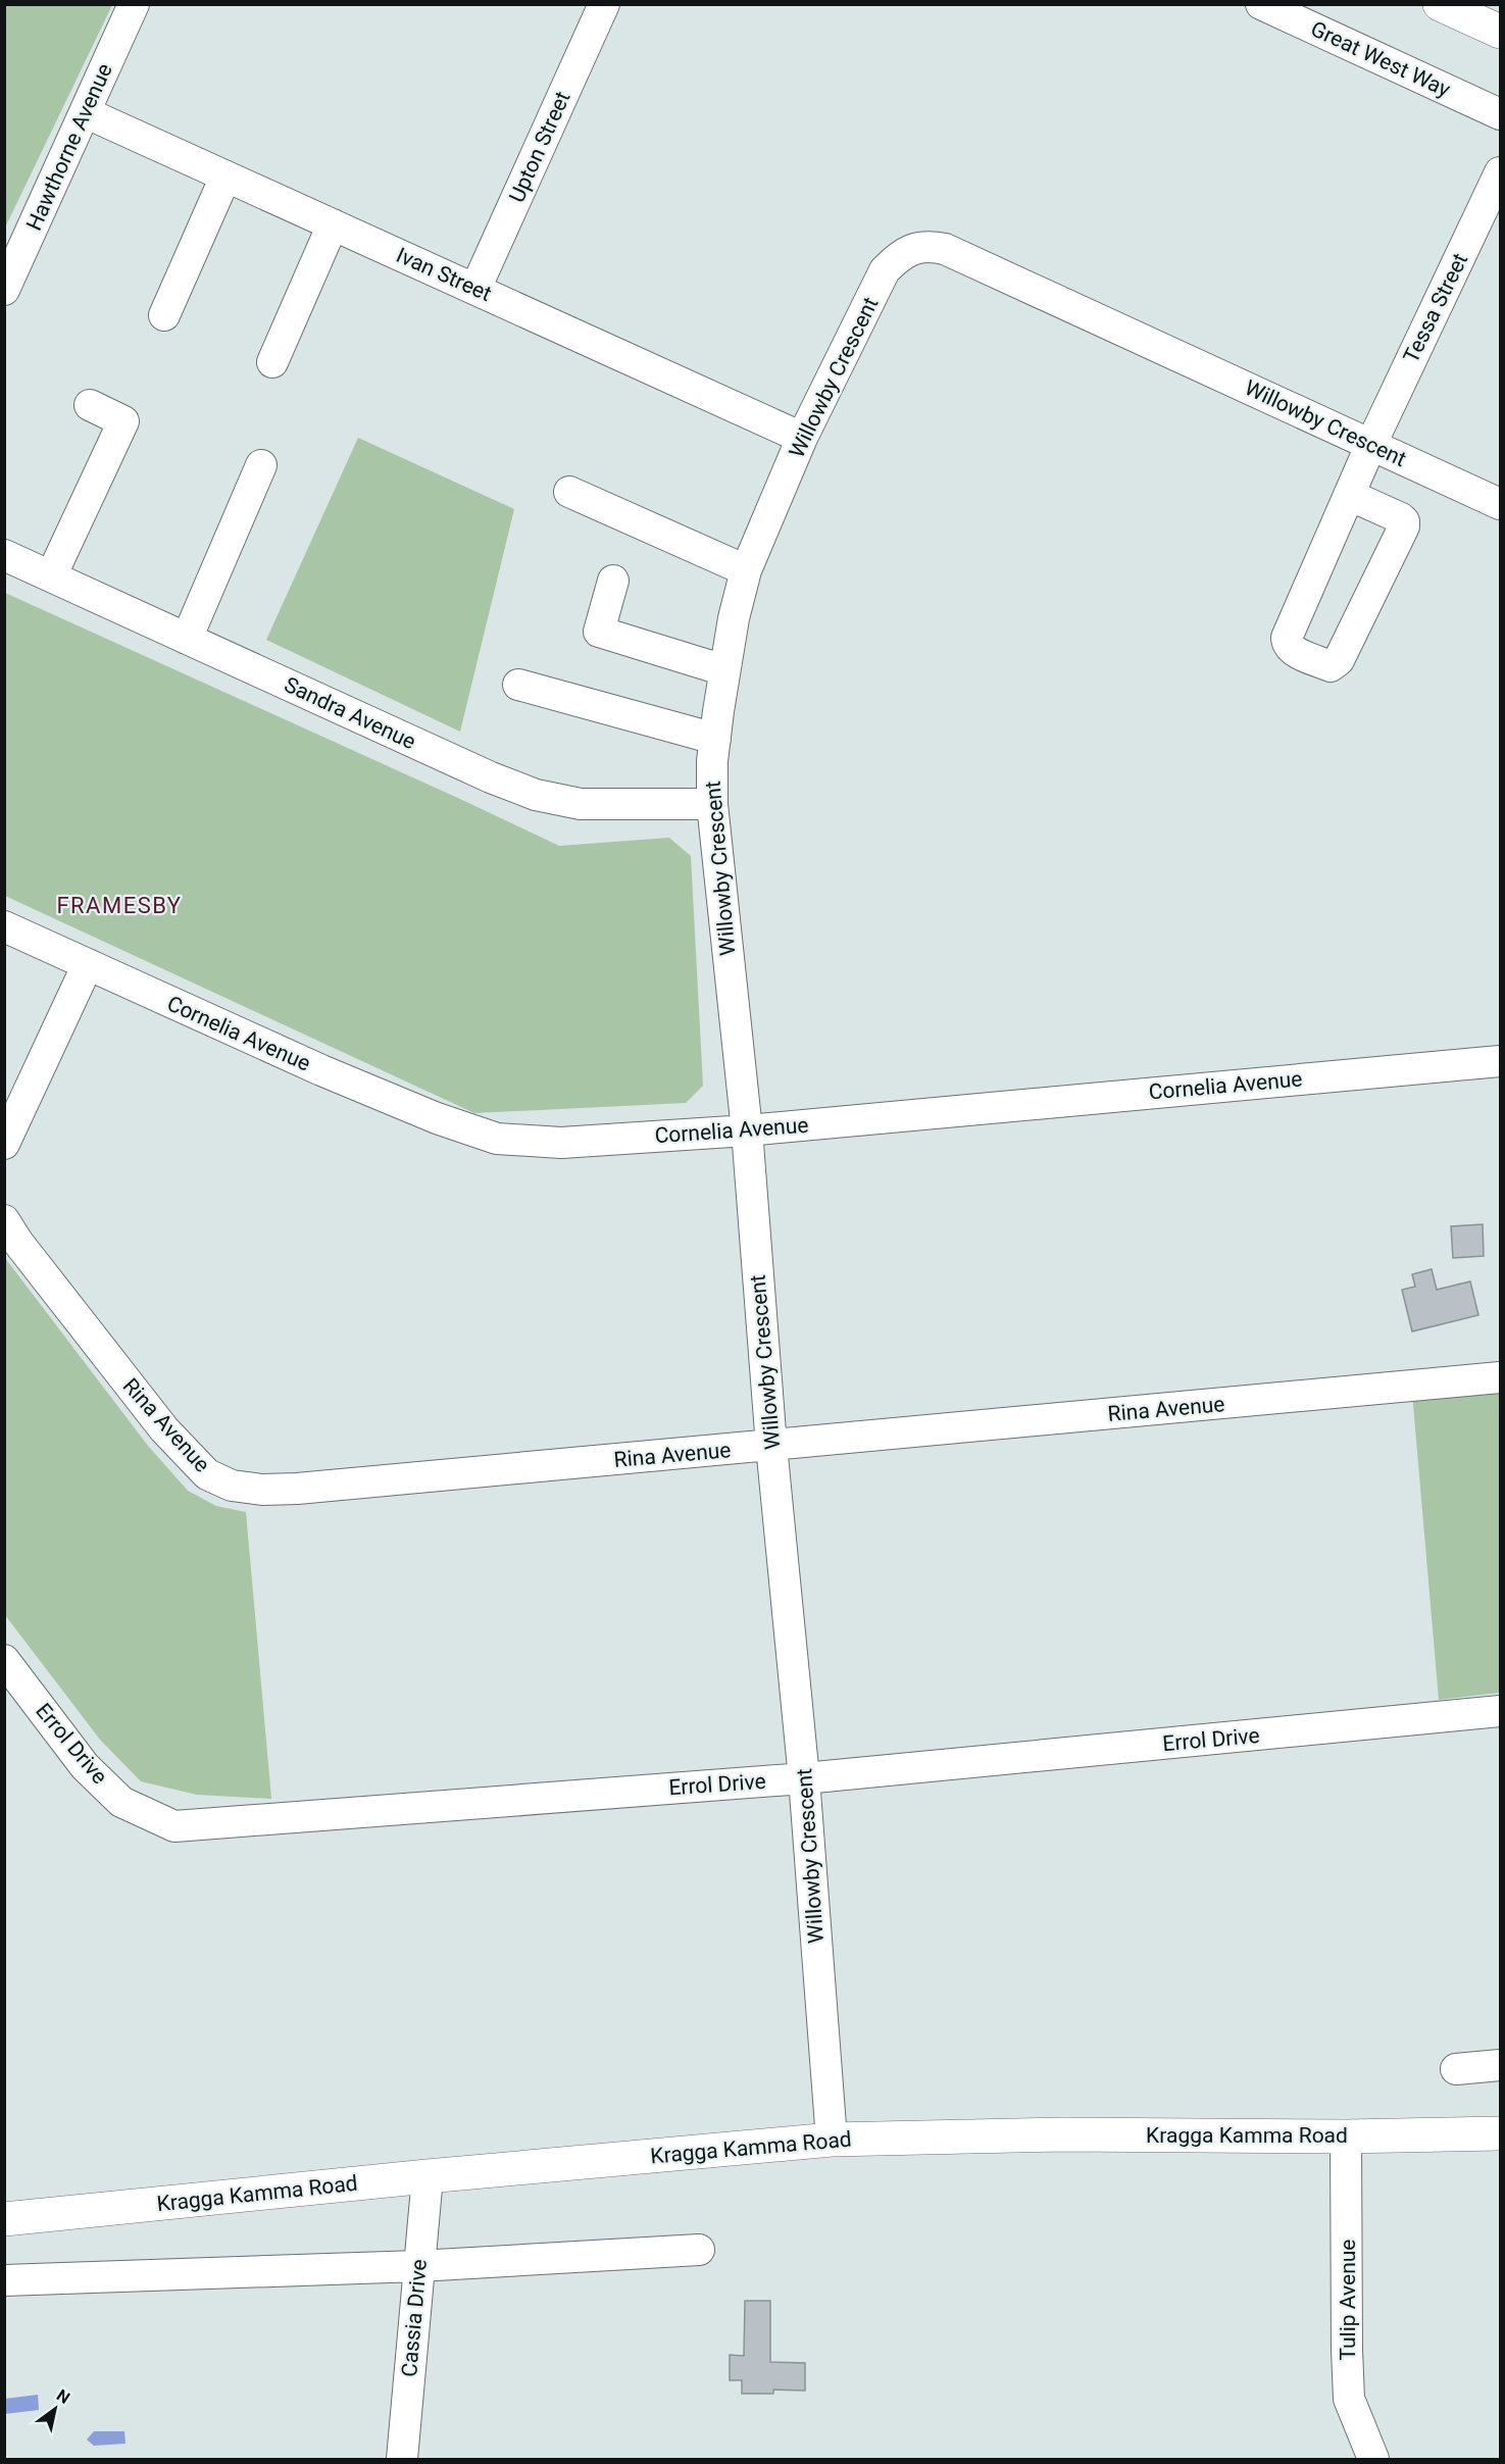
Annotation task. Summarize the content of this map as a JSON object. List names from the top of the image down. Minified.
{"streets":{"main road":["Kragga Kamma Road"],"street":["Great West Way","Hawthorne Avenue","Upton Street","Ivan Street","Tessa Street","Willowby Crescent","Sandra Avenue","Cornelia Avenue","Rina Avenue","Errol Drive","Tulip Avenue","Cassia Drive"]},"crossings":[["Hawthorne Avenue","Ivan Street"],["Upton Street","Ivan Street"],["Ivan Street","Willowby Crescent"],["Tessa Street","Willowby Crescent"],["Willowby Crescent","Sandra Avenue"],["Willowby Crescent","Cornelia Avenue"],["Willowby Crescent","Rina Avenue"],["Willowby Crescent","Errol Drive"],["Willowby Crescent","Kragga Kamma Road"],["Kragga Kamma Road","Tulip Avenue"],["Kragga Kamma Road","Cassia Drive"]],"districts":["FRAMESBY"],"north":"top right"}
